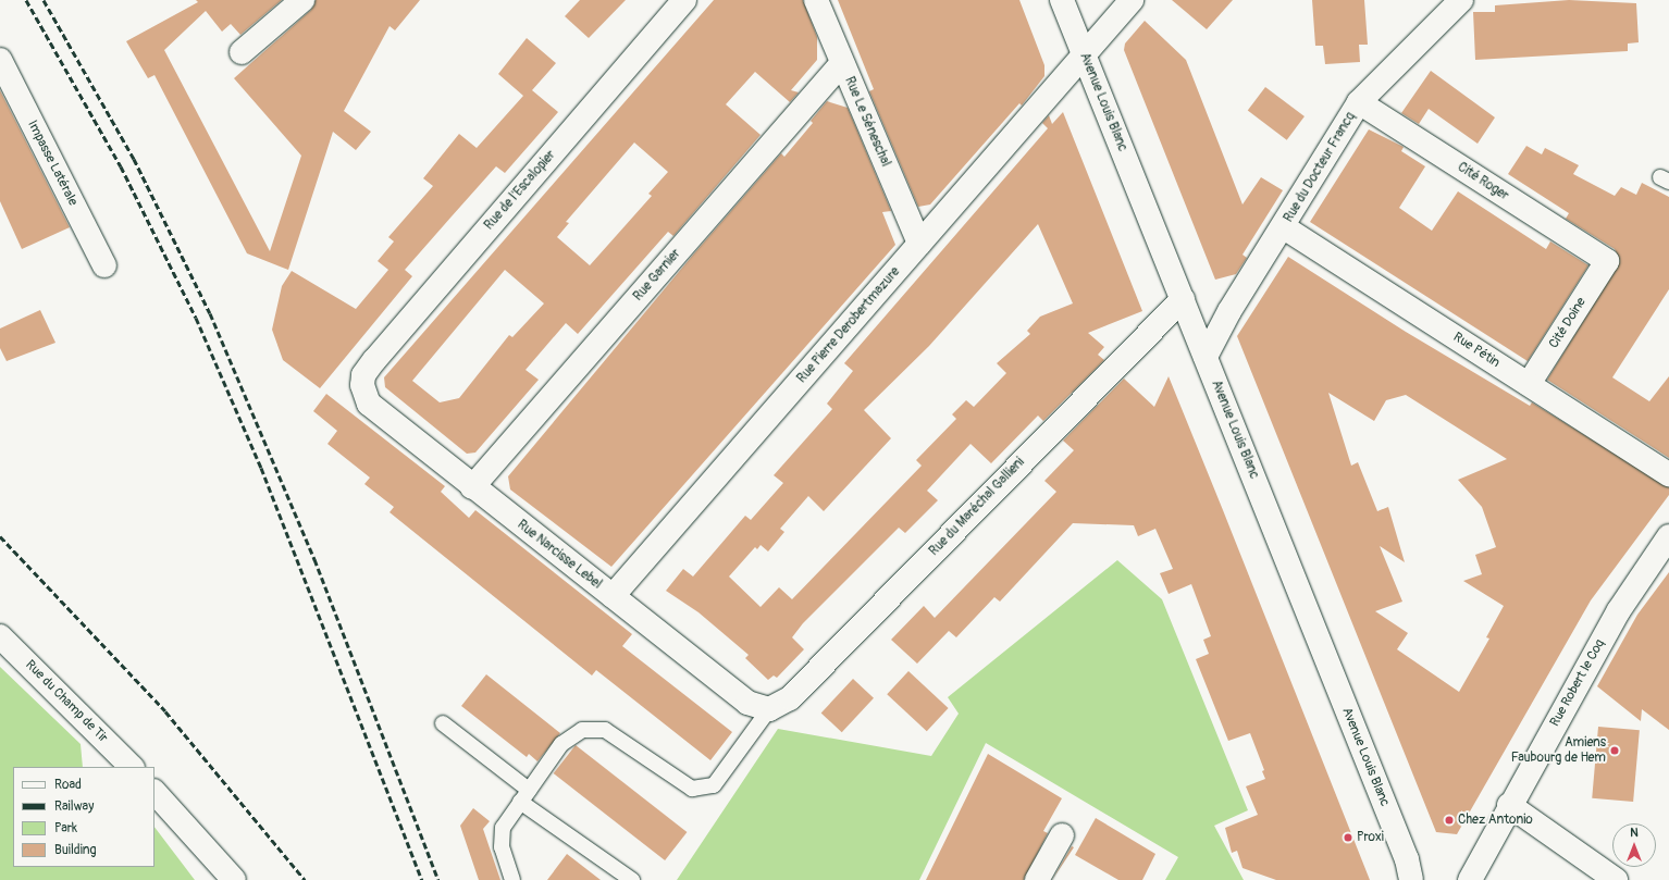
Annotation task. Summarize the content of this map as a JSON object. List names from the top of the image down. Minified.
{"streets":{"street":["Avenue Louis Blanc","Rue Le Séneschal","Impasse Latérale","Rue du Docteur Francq","Cité Roger","Rue de l'Escalopier","Rue Garnier","Cité Doine","Rue Pierre Derobertmazure","Rue Pétin","Rue du Maréchal Gallieni","Rue Narcisse Lebel","Rue Robert le Coq","Rue du Champ de Tir"]},"crossings":[["Avenue Louis Blanc","Rue du Docteur Francq"],["Avenue Louis Blanc","Rue Pierre Derobertmazure"],["Avenue Louis Blanc","Rue du Maréchal Gallieni"],["Rue Le Séneschal","Rue Garnier"],["Rue Le Séneschal","Rue Pierre Derobertmazure"],["Rue du Docteur Francq","Cité Roger"],["Rue du Docteur Francq","Rue Pétin"],["Cité Roger","Cité Doine"],["Rue de l'Escalopier","Rue Narcisse Lebel"],["Rue Garnier","Rue Narcisse Lebel"],["Cité Doine","Rue Pétin"],["Rue Pierre Derobertmazure","Rue Narcisse Lebel"],["Rue du Maréchal Gallieni","Rue Narcisse Lebel"]],"places":["Amiens Faubourg de Hem","Chez Antonio","Proxi"],"legend":["Road","Railway","Park","Building"],"north":"top"}
